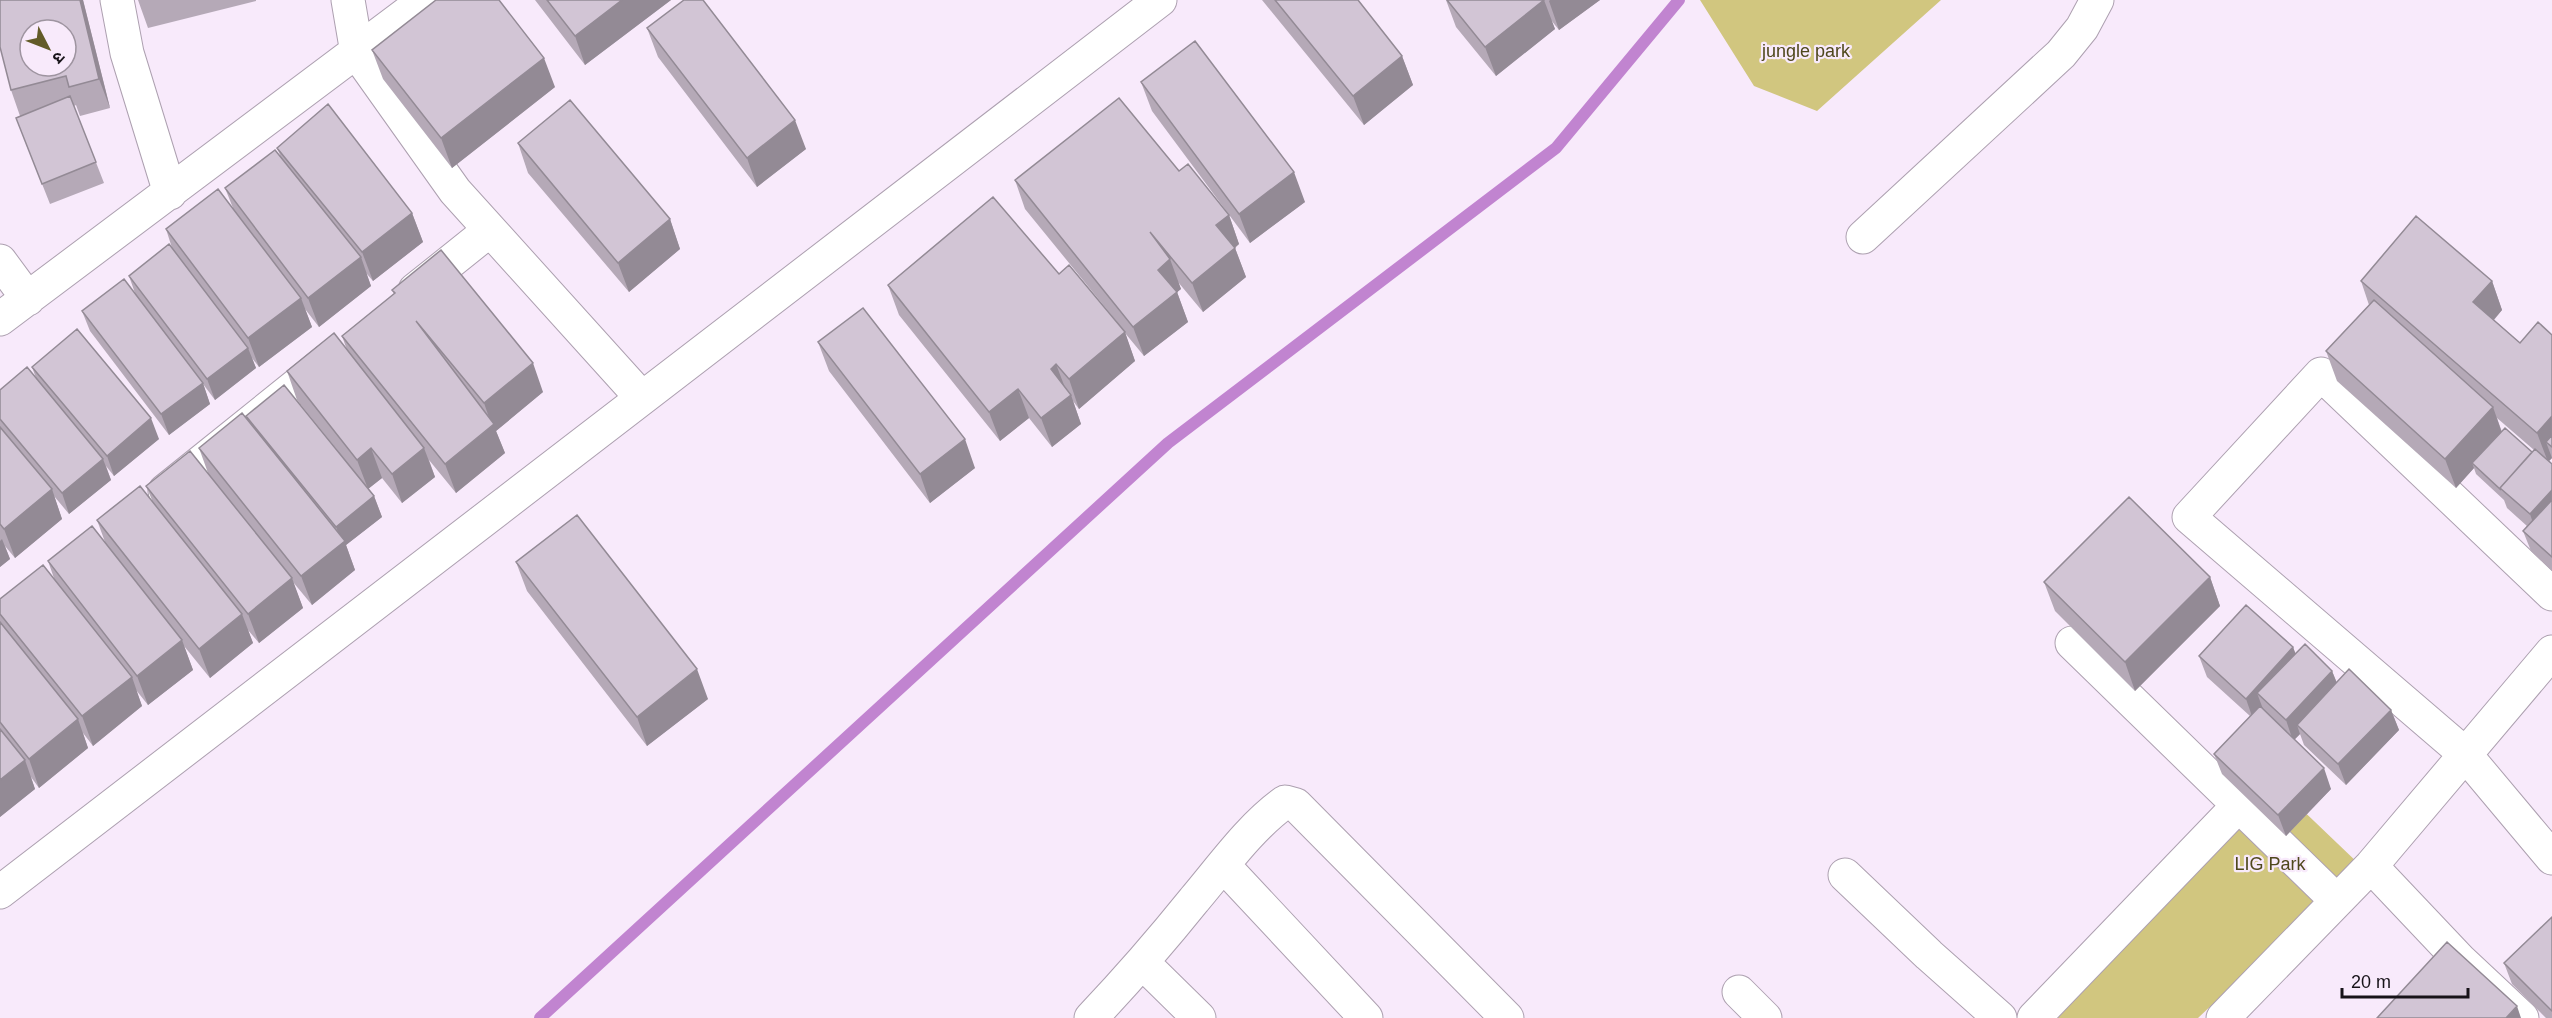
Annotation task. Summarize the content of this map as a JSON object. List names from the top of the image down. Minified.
{"parks":["jungle park","LIG Park"],"scale_bar":"20 m","north":"bottom right"}
